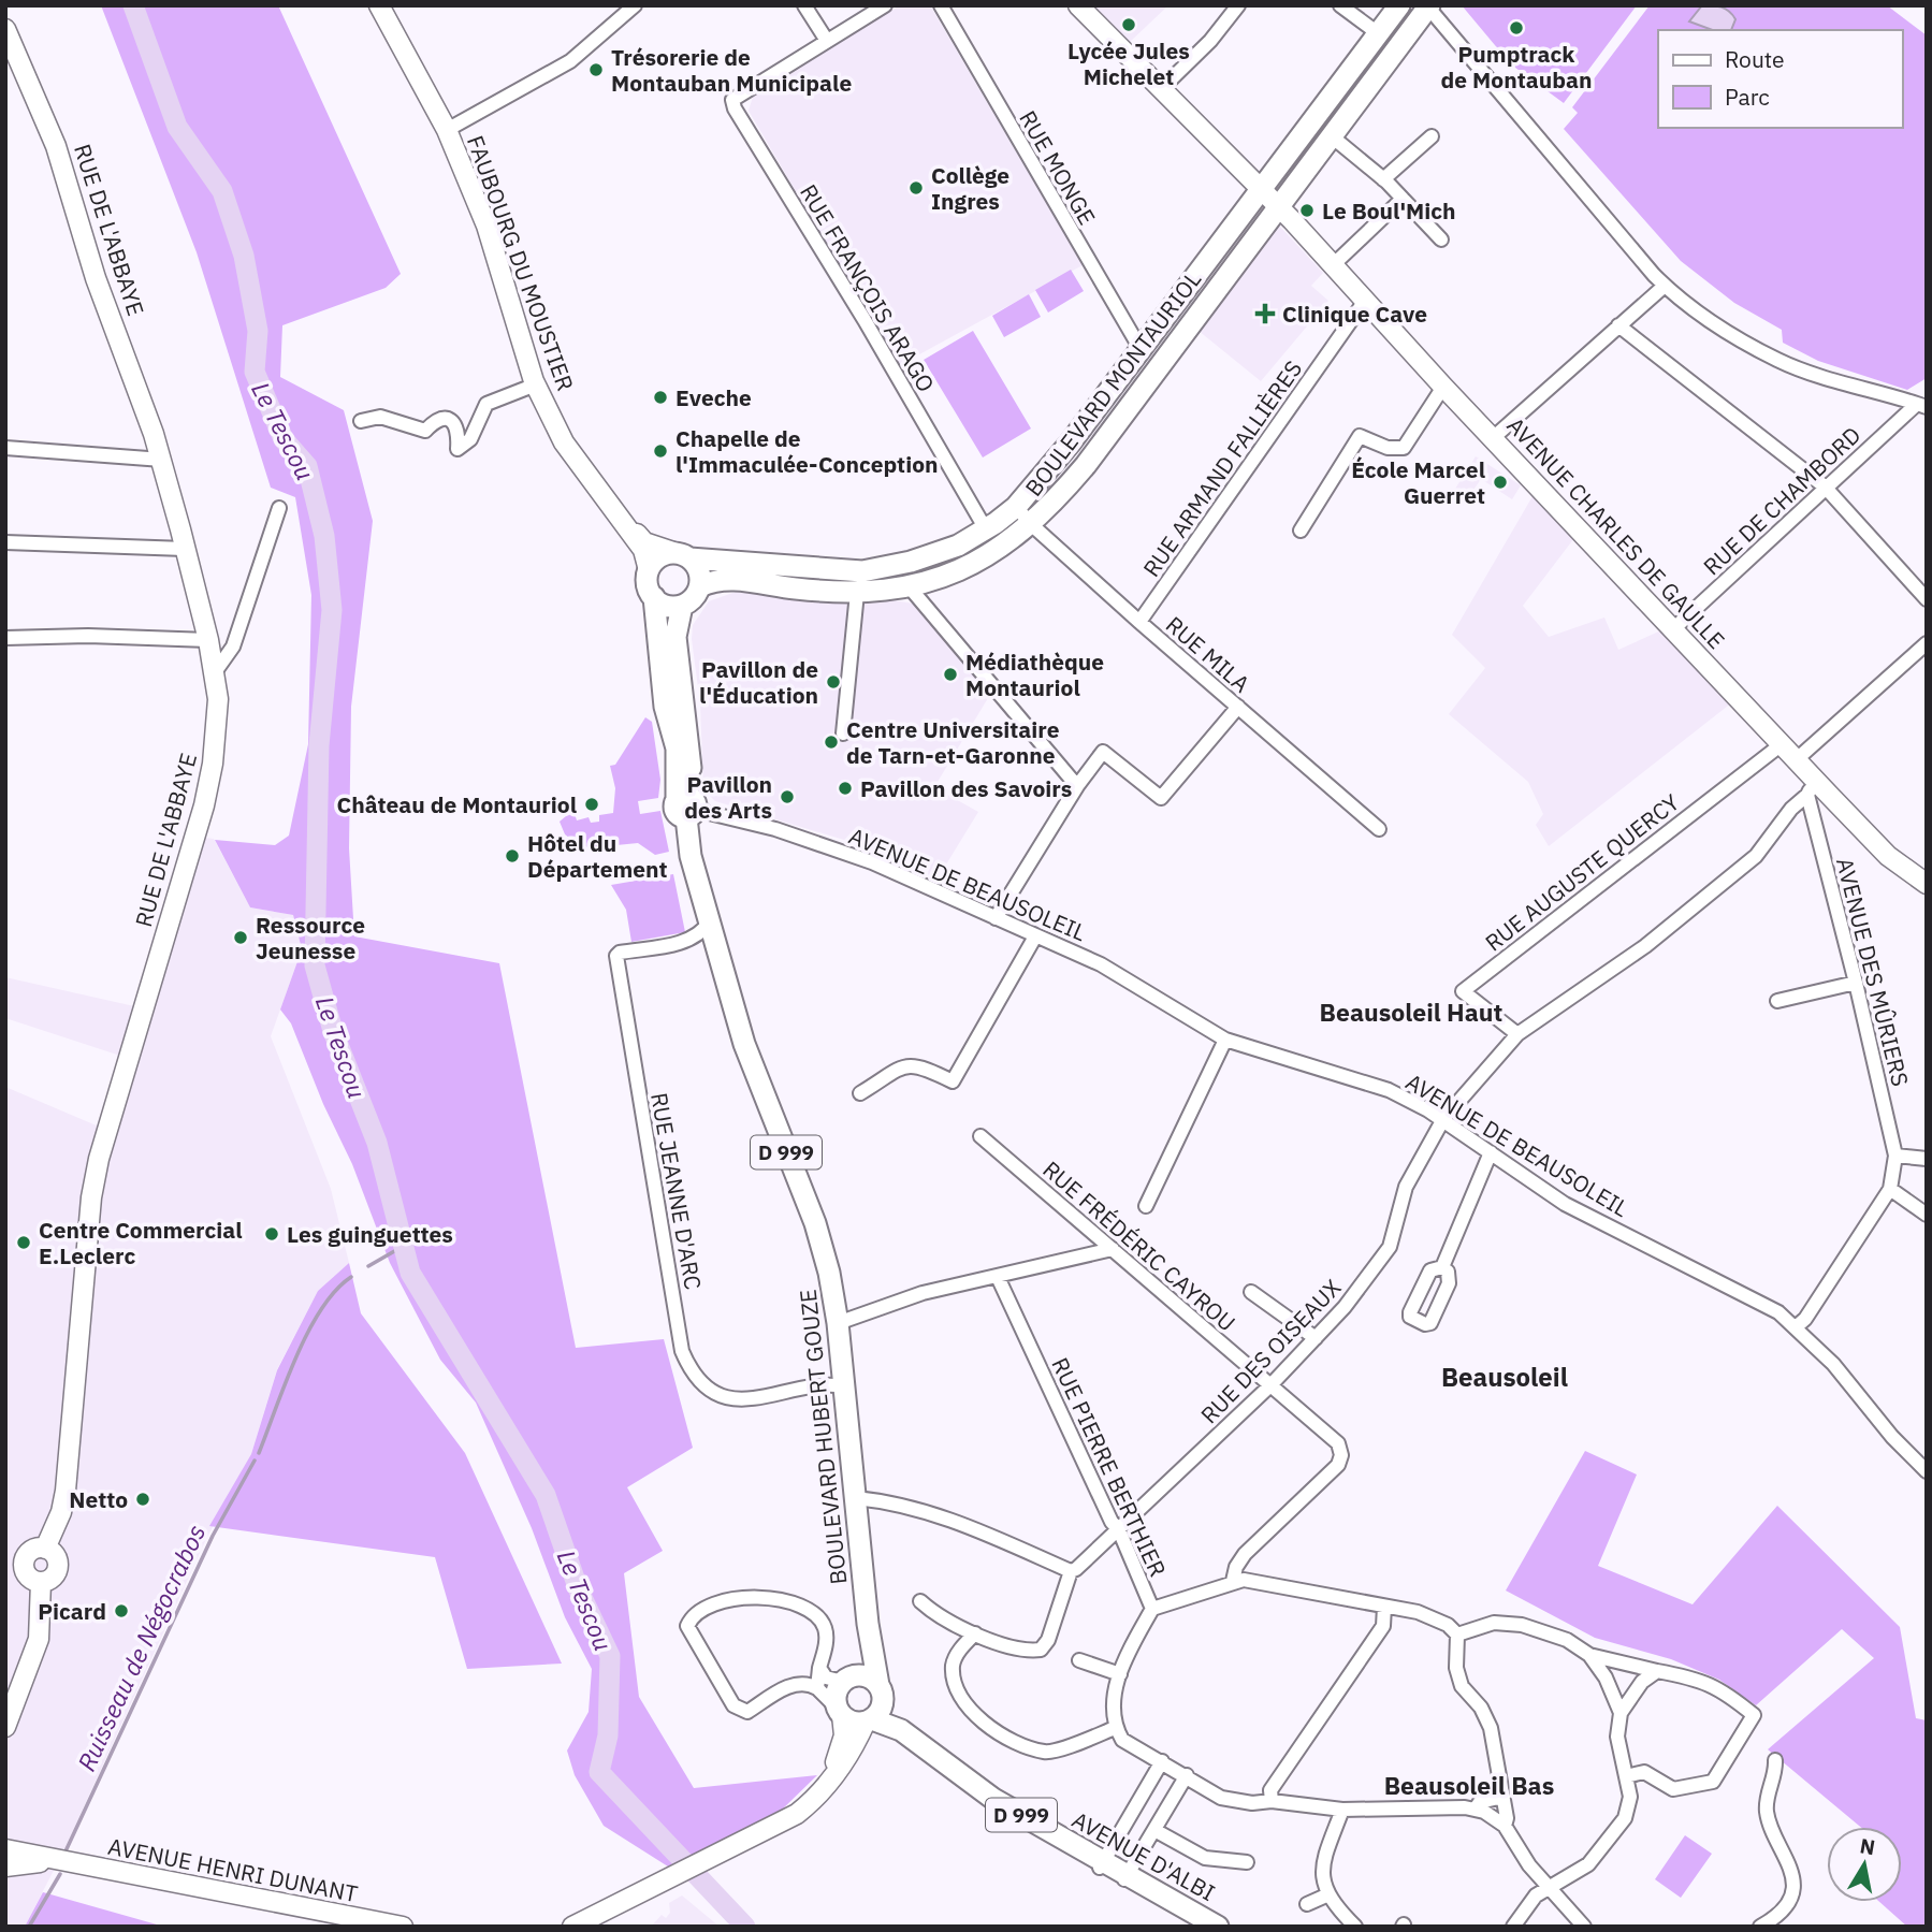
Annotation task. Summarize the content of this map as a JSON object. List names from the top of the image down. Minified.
{"streets":{"main road":["RUE DE L'ABBAYE","FAUBOURG DU MOUSTIER","BOULEVARD MONTAURIOL","AVENUE CHARLES DE GAULLE","D 999","BOULEVARD HUBERT GOUZE","AVENUE D'ALBI","AVENUE HENRI DUNANT"],"street":["RUE MONGE","RUE FRANÇOIS ARAGO","RUE ARMAND FALLIÈRES","RUE DE CHAMBORD","RUE MILA","RUE AUGUSTE QUERCY","AVENUE DE BEAUSOLEIL","AVENUE DES MÛRIERS","RUE JEANNE D'ARC","RUE FRÉDÉRIC CAYROU","RUE DES OISEAUX","RUE PIERRE BERTHIER"]},"crossings":[["RUE MONGE","BOULEVARD MONTAURIOL"],["FAUBOURG DU MOUSTIER","BOULEVARD MONTAURIOL"],["FAUBOURG DU MOUSTIER","BOULEVARD HUBERT GOUZE"],["RUE FRANÇOIS ARAGO","BOULEVARD MONTAURIOL"],["BOULEVARD MONTAURIOL","AVENUE CHARLES DE GAULLE"],["BOULEVARD MONTAURIOL","RUE MILA"],["BOULEVARD MONTAURIOL","BOULEVARD HUBERT GOUZE"],["RUE ARMAND FALLIÈRES","AVENUE CHARLES DE GAULLE"],["RUE ARMAND FALLIÈRES","RUE MILA"],["RUE DE CHAMBORD","AVENUE CHARLES DE GAULLE"],["AVENUE CHARLES DE GAULLE","RUE AUGUSTE QUERCY"],["AVENUE CHARLES DE GAULLE","AVENUE DES MÛRIERS"],["AVENUE CHARLES DE GAULLE","RUE DES OISEAUX"],["RUE AUGUSTE QUERCY","RUE DES OISEAUX"],["AVENUE DE BEAUSOLEIL","AVENUE DES MÛRIERS"],["AVENUE DE BEAUSOLEIL","RUE DES OISEAUX"],["AVENUE DE BEAUSOLEIL","BOULEVARD HUBERT GOUZE"],["AVENUE DES MÛRIERS","RUE DES OISEAUX"],["RUE JEANNE D'ARC","BOULEVARD HUBERT GOUZE"],["RUE FRÉDÉRIC CAYROU","RUE DES OISEAUX"],["RUE DES OISEAUX","RUE PIERRE BERTHIER"],["BOULEVARD HUBERT GOUZE","AVENUE D'ALBI"]],"districts":["Beausoleil Haut","Beausoleil","Beausoleil Bas"],"water":["Le Tescou","Ruisseau de Négocrabos"],"places":{"other":["Lycée Jules Michelet","Pumptrack de Montauban","Trésorerie de Montauban Municipale","Collège Ingres","Le Boul'Mich","Eveche","Chapelle de l'Immaculée-Conception","École Marcel Guerret","Médiathèque Montauriol","Pavillon de l'Éducation","Centre Universitaire de Tarn-et-Garonne","Pavillon des Savoirs","Pavillon des Arts","Château de Montauriol","Hôtel du Département","Ressource Jeunesse","Les guinguettes","Centre Commercial E.Leclerc","Netto","Picard"],"health":["Clinique Cave"]},"legend":["Route","Parc"],"north":"top"}
